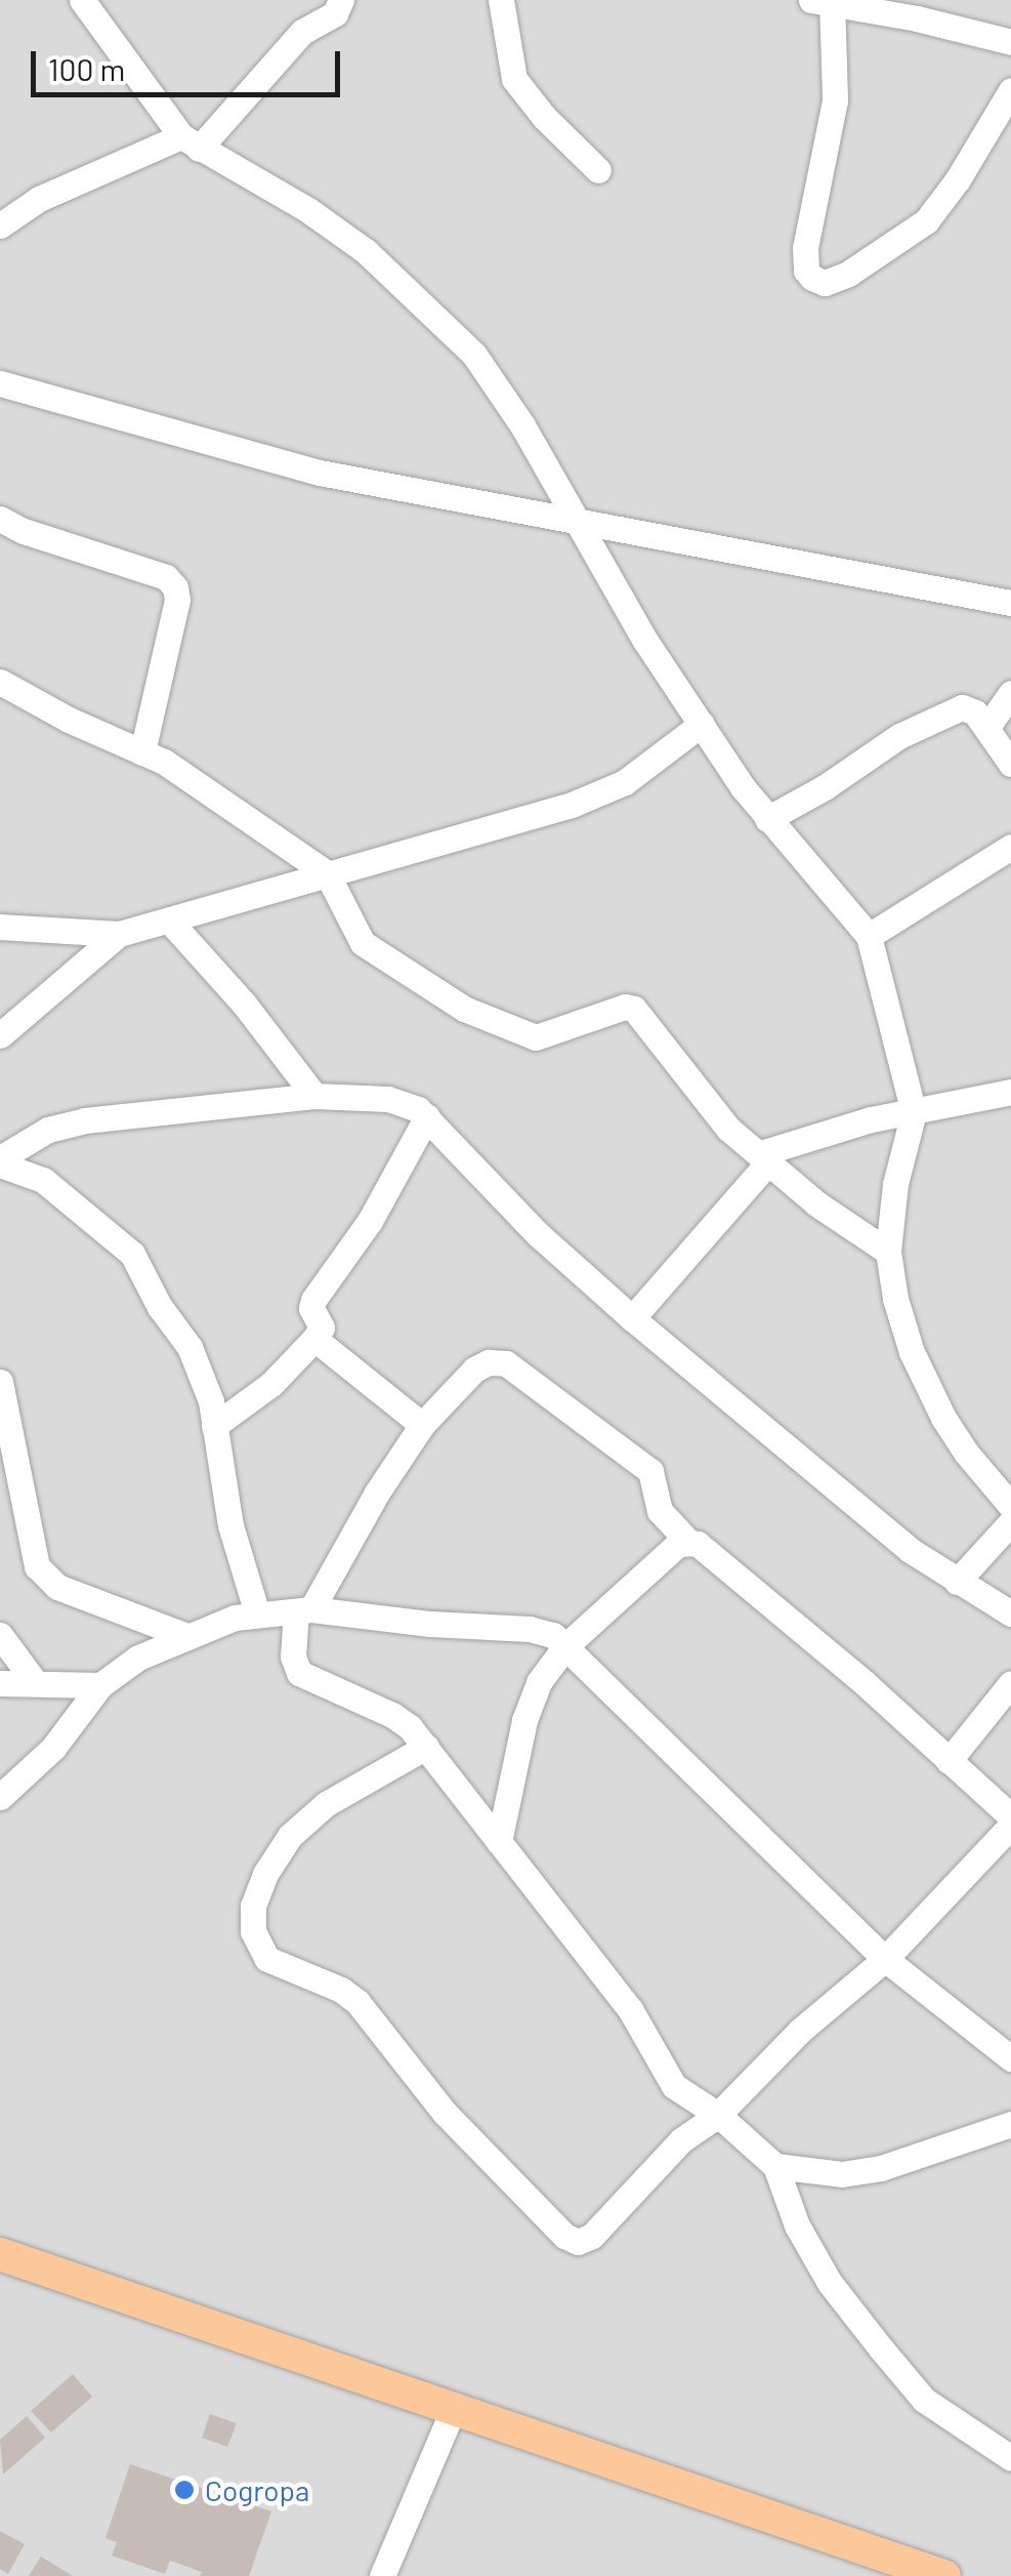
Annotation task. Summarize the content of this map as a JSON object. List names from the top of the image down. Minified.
{"places":["Cogropa"],"scale_bar":"100 m"}
